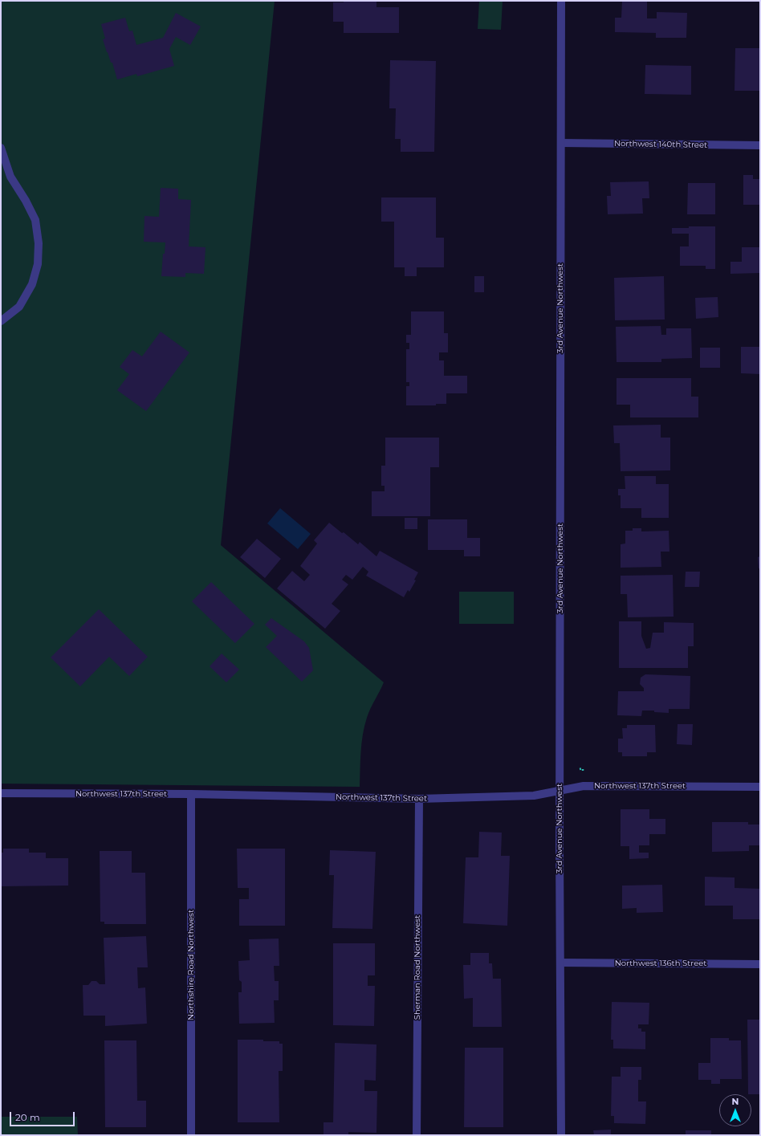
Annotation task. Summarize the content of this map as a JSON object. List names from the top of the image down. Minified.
{"streets":{"street":["Northwest 140th Street","3rd Avenue Northwest","Northwest 137th Street","Northwest 136th Street","Northshire Road Northwest","Sherman Road Northwest"]},"crossings":[["Northwest 140th Street","3rd Avenue Northwest"],["3rd Avenue Northwest","Northwest 137th Street"],["3rd Avenue Northwest","Northwest 136th Street"],["Northwest 137th Street","Northshire Road Northwest"],["Northwest 137th Street","Sherman Road Northwest"]],"scale_bar":"20 m","north":"top"}
